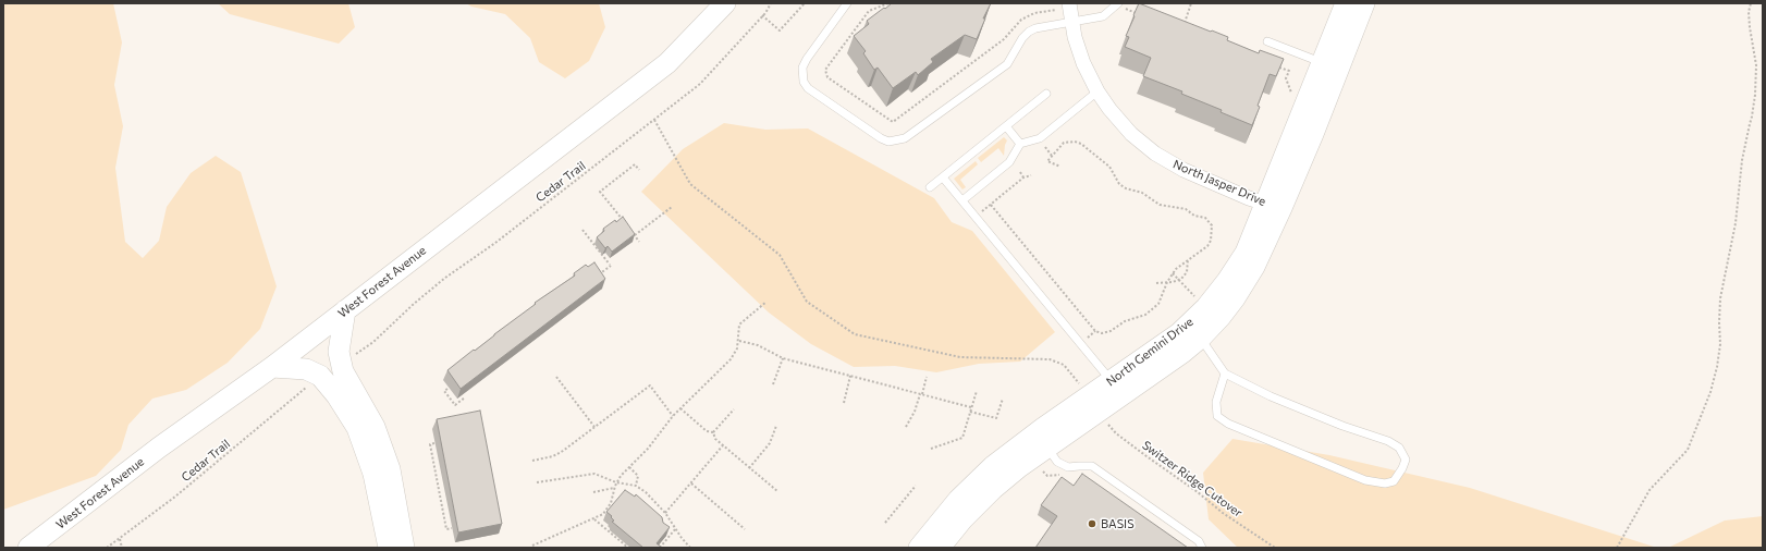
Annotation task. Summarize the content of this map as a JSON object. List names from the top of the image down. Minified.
{"streets":{"street":["North Jasper Drive","West Forest Avenue","North Gemini Drive"],"path":["Cedar Trail","Switzer Ridge Cutover"]},"crossings":[["North Jasper Drive","North Gemini Drive"]],"places":["BASIS"]}
